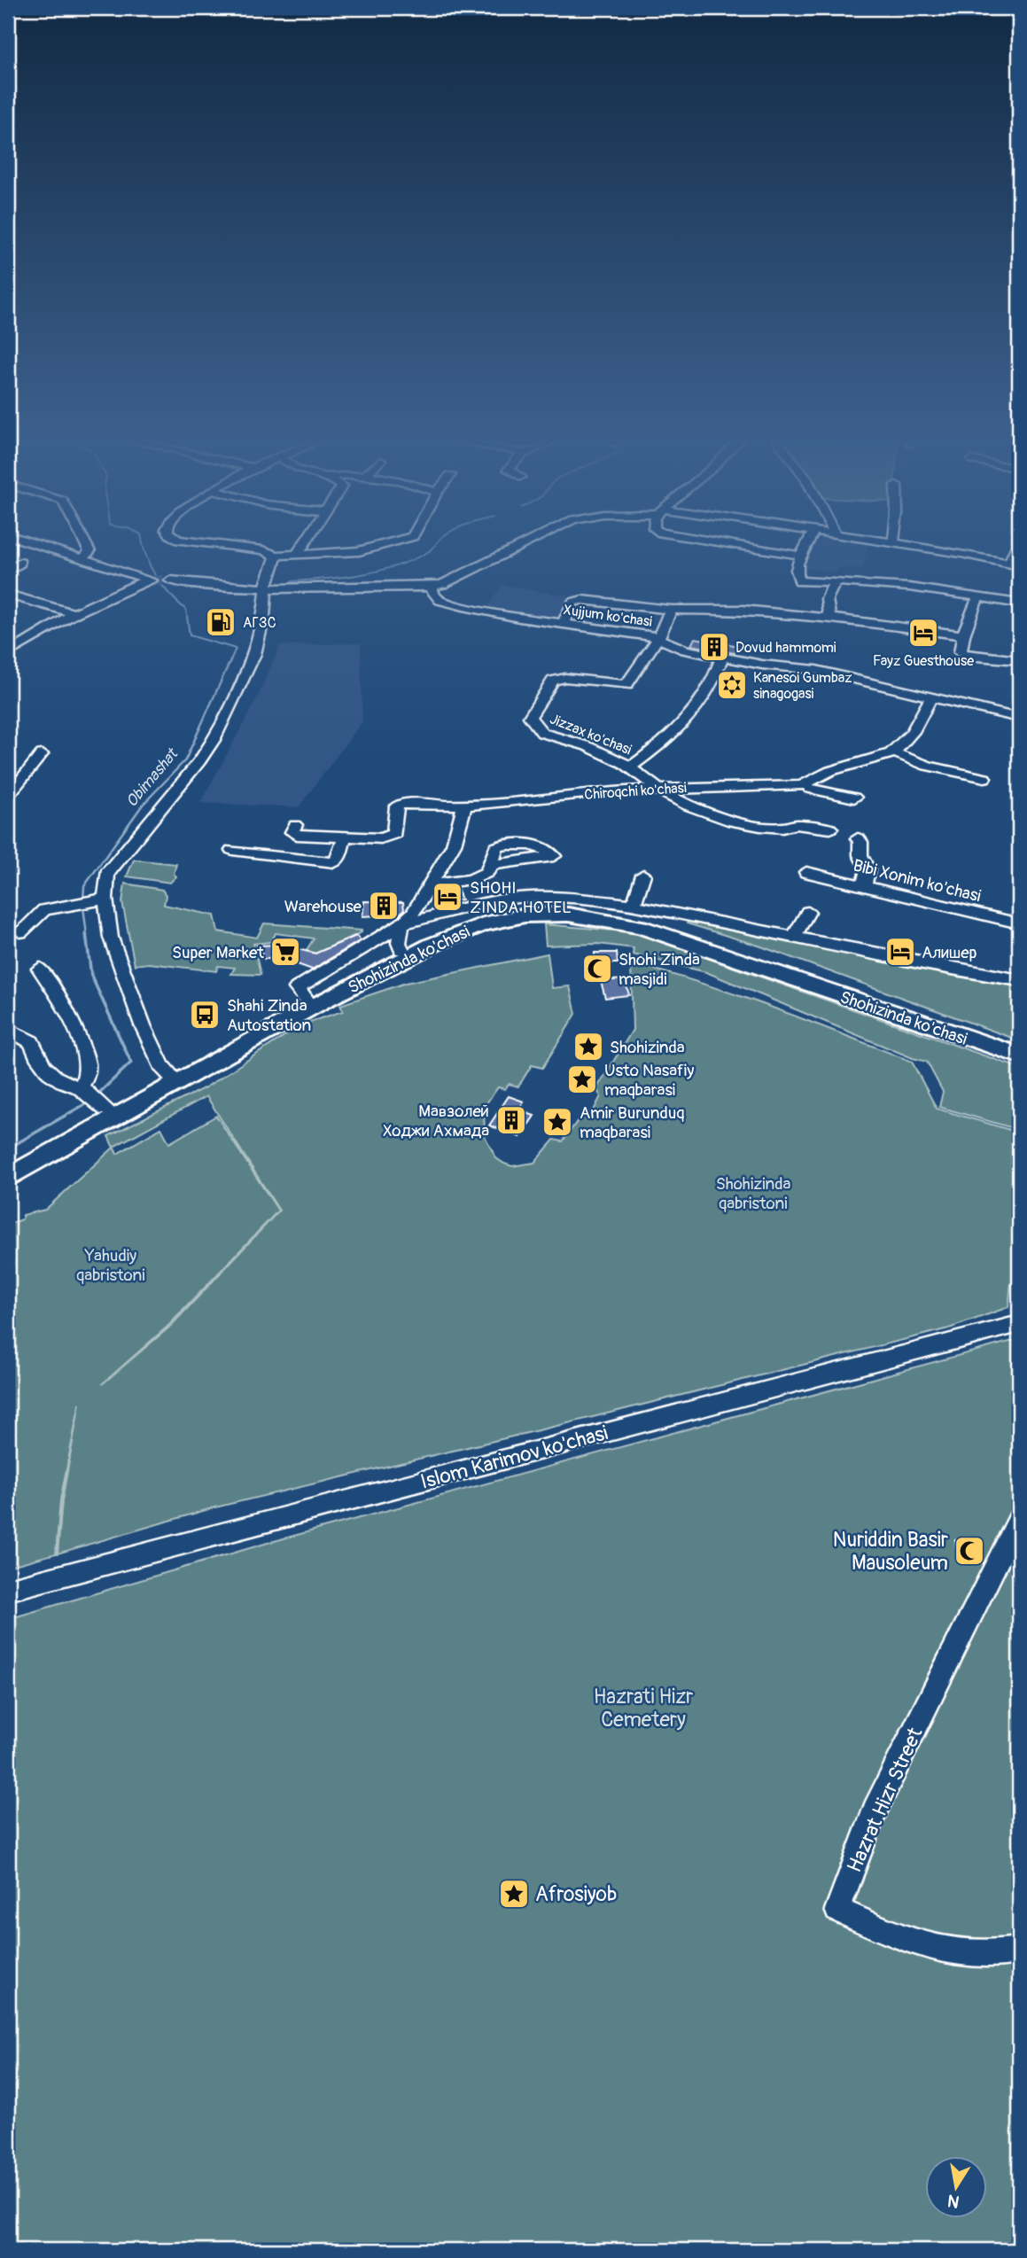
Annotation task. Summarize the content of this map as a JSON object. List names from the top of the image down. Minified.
{"streets":{"main road":["Shohizinda ko'chasi"],"street":["Xujjum ko'chasi","Jizzax ko'chasi","Chiroqchi ko'chasi","Bibi Xonim ko'chasi","Islom Karimov ko'chasi","Hazrat Hizr Street"]},"crossings":[["Xujjum ko'chasi","Jizzax ko'chasi"],["Jizzax ko'chasi","Chiroqchi ko'chasi"]],"water":["Obimashat"],"parks":["Shohizinda qabristoni","Yahudiy qabristoni","Hazrati Hizr Cemetery"],"places":{"fuel station":["АГЗС"],"hotel":["Fayz Guesthouse","SHOHI ZINDA HOTEL","Алишер"],"building":["Dovud hammomi","Warehouse","Мавзолей Ходжи Ахмада"],"synagogue":["Kanesoi Gumbaz sinagogasi"],"supermarket":["Super Market"],"mosque":["Shohi Zinda masjidi","Nuriddin Basir Mausoleum"],"bus stop":["Shahi Zinda Autostation"],"place":["Shohizinda","Usto Nasafiy maqbarasi","Amir Burunduq maqbarasi","Afrosiyob"]},"north":"bottom"}
